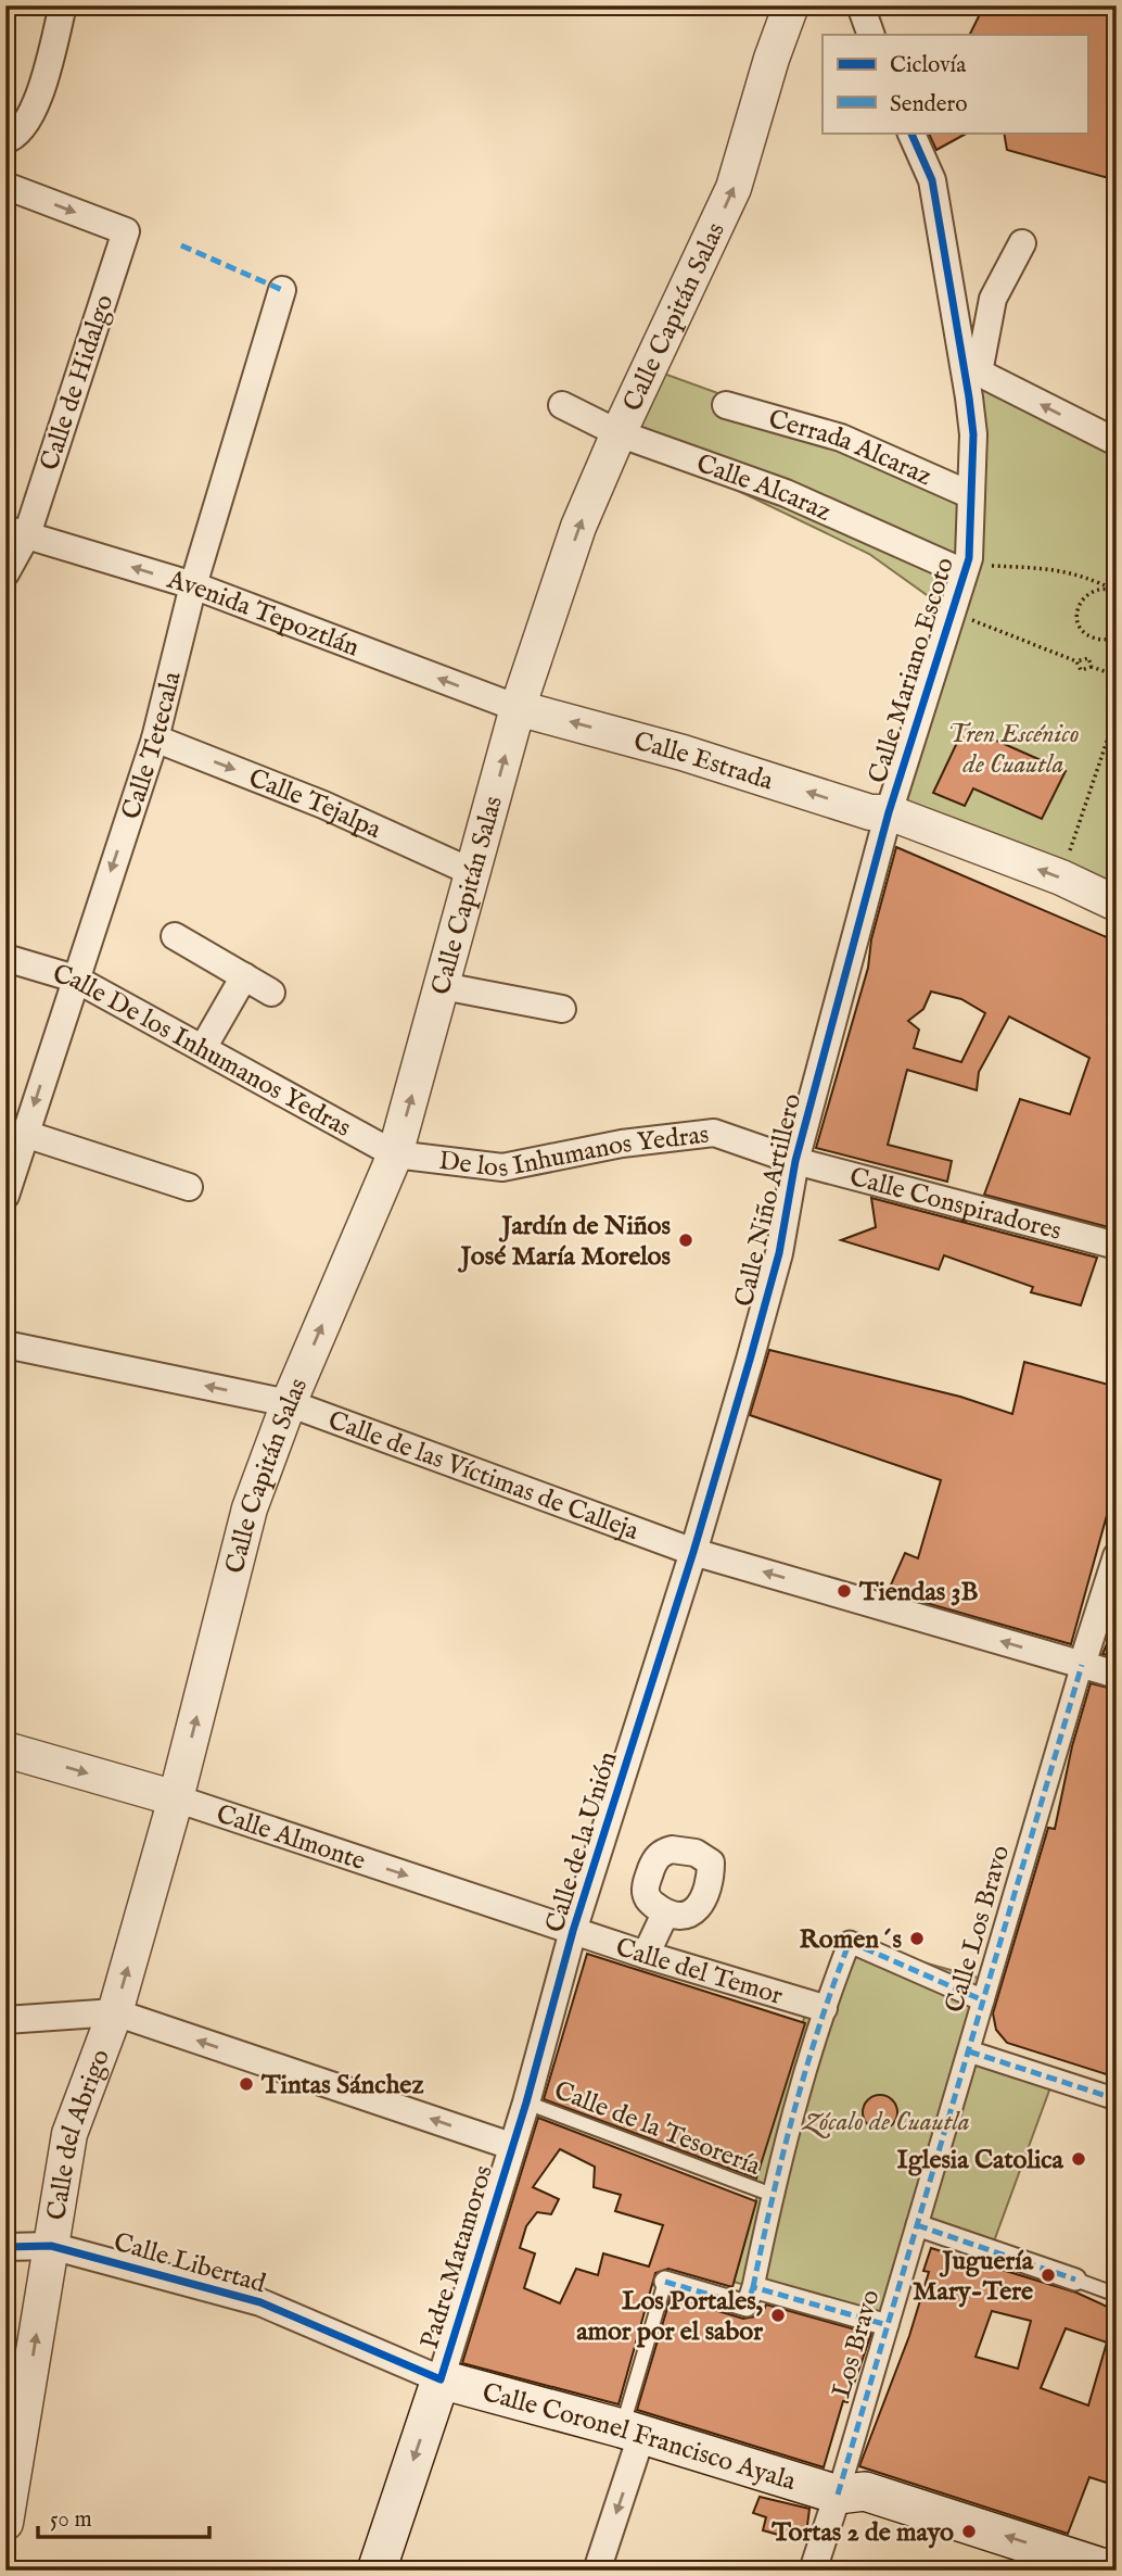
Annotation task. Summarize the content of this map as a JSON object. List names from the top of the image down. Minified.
{"streets":{"main road":["Padre Matamoros","Calle Coronel Francisco Ayala"],"street":["Calle Capitán Salas","Calle de Hidalgo","Cerrada Alcaraz","Calle Alcaraz","Avenida Tepoztlán","Calle Mariano Escoto","Calle Tetecala","Calle Estrada","Calle Tejalpa","Calle De los Inhumanos Yedras","De los Inhumanos Yedras","Calle Niño Artillero","Calle Conspiradores","Calle de las Víctimas de Calleja","Calle Almonte","Calle de la Unión","Calle Los Bravo","Calle del Temor","Calle del Abrigo","Calle Libertad","Los Bravo"],"lane":["Calle de la Tesorería"]},"crossings":[["Calle Capitán Salas","Calle Alcaraz"],["Calle Capitán Salas","Avenida Tepoztlán"],["Calle Capitán Salas","Calle Estrada"],["Calle Capitán Salas","Calle Tejalpa"],["Calle Capitán Salas","Calle De los Inhumanos Yedras"],["Calle Capitán Salas","De los Inhumanos Yedras"],["Calle Capitán Salas","Calle de las Víctimas de Calleja"],["Calle Capitán Salas","Calle Almonte"],["Calle Capitán Salas","Calle del Abrigo"],["Calle de Hidalgo","Avenida Tepoztlán"],["Cerrada Alcaraz","Calle Mariano Escoto"],["Calle Alcaraz","Calle Mariano Escoto"],["Avenida Tepoztlán","Calle Tetecala"],["Avenida Tepoztlán","Calle Estrada"],["Calle Mariano Escoto","Calle Estrada"],["Calle Mariano Escoto","Calle Niño Artillero"],["Calle Tetecala","Calle Tejalpa"],["Calle Tetecala","Calle De los Inhumanos Yedras"],["Calle Estrada","Calle Niño Artillero"],["Calle De los Inhumanos Yedras","De los Inhumanos Yedras"],["De los Inhumanos Yedras","Calle Niño Artillero"],["De los Inhumanos Yedras","Calle Conspiradores"],["Calle Niño Artillero","Calle Conspiradores"],["Calle Niño Artillero","Calle de las Víctimas de Calleja"],["Calle Niño Artillero","Calle de la Unión"],["Calle de las Víctimas de Calleja","Calle de la Unión"],["Calle de las Víctimas de Calleja","Calle Los Bravo"],["Calle Almonte","Calle de la Unión"],["Calle Almonte","Calle del Temor"],["Calle Almonte","Calle del Abrigo"],["Calle de la Unión","Calle del Temor"],["Calle de la Unión","Calle de la Tesorería"],["Calle de la Unión","Padre Matamoros"],["Calle Los Bravo","Los Bravo"],["Calle del Abrigo","Calle Libertad"],["Padre Matamoros","Calle Libertad"],["Padre Matamoros","Calle Coronel Francisco Ayala"],["Calle Libertad","Calle Coronel Francisco Ayala"],["Los Bravo","Calle Coronel Francisco Ayala"]],"one_way":["Calle Capitán Salas","Avenida Tepoztlán","Calle Tetecala","Calle Estrada","Calle de las Víctimas de Calleja","Calle del Abrigo","Calle Coronel Francisco Ayala"],"parks":["Tren Escénico de Cuautla","Zócalo de Cuautla"],"places":["Jardín de Niños José María Morelos","Tiendas 3B","Romen´s","Tintas Sánchez","Iglesia Catolica","Juguería Mary-Tere","Los Portales, amor por el sabor","Tortas 2 de mayo"],"legend":["Ciclovía","Sendero"],"scale_bar":"50 m"}
